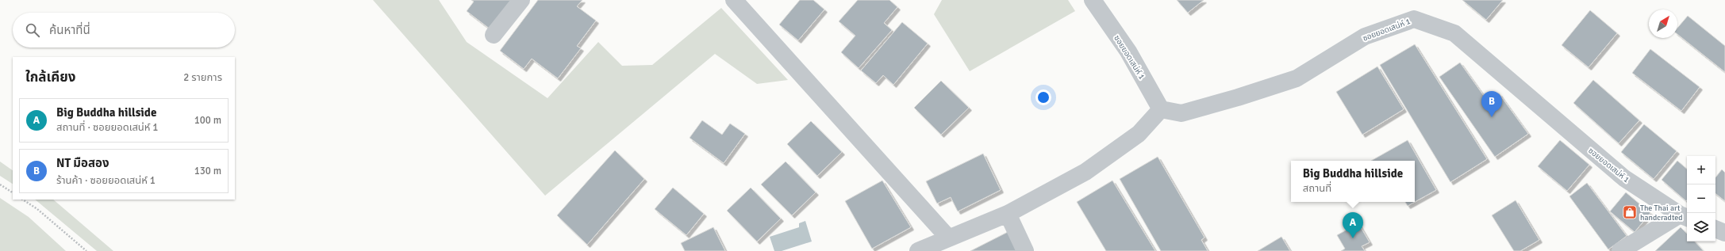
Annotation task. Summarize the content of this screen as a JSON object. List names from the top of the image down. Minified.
{"streets":{"street":["ซอยยอดเสน่ห์ 1"]},"places":{"shop":["The Thai art handcradted"]},"north":"top right","page":{"search":"ค้นหาที่นี่","heading":["ใกล้เคียง","2 รายการ"],"pins":["B","A"],"list":[{"mark":"A","name":"Big Buddha hillside","note":"สถานที่ · ซอยยอดเสน่ห์ 1","value":"100 m"},{"mark":"B","name":"NT มือสอง","note":"ร้านค้า · ซอยยอดเสน่ห์ 1","value":"130 m"}],"map_buttons":["+","−"],"popup":["Big Buddha hillside","สถานที่"]}}
